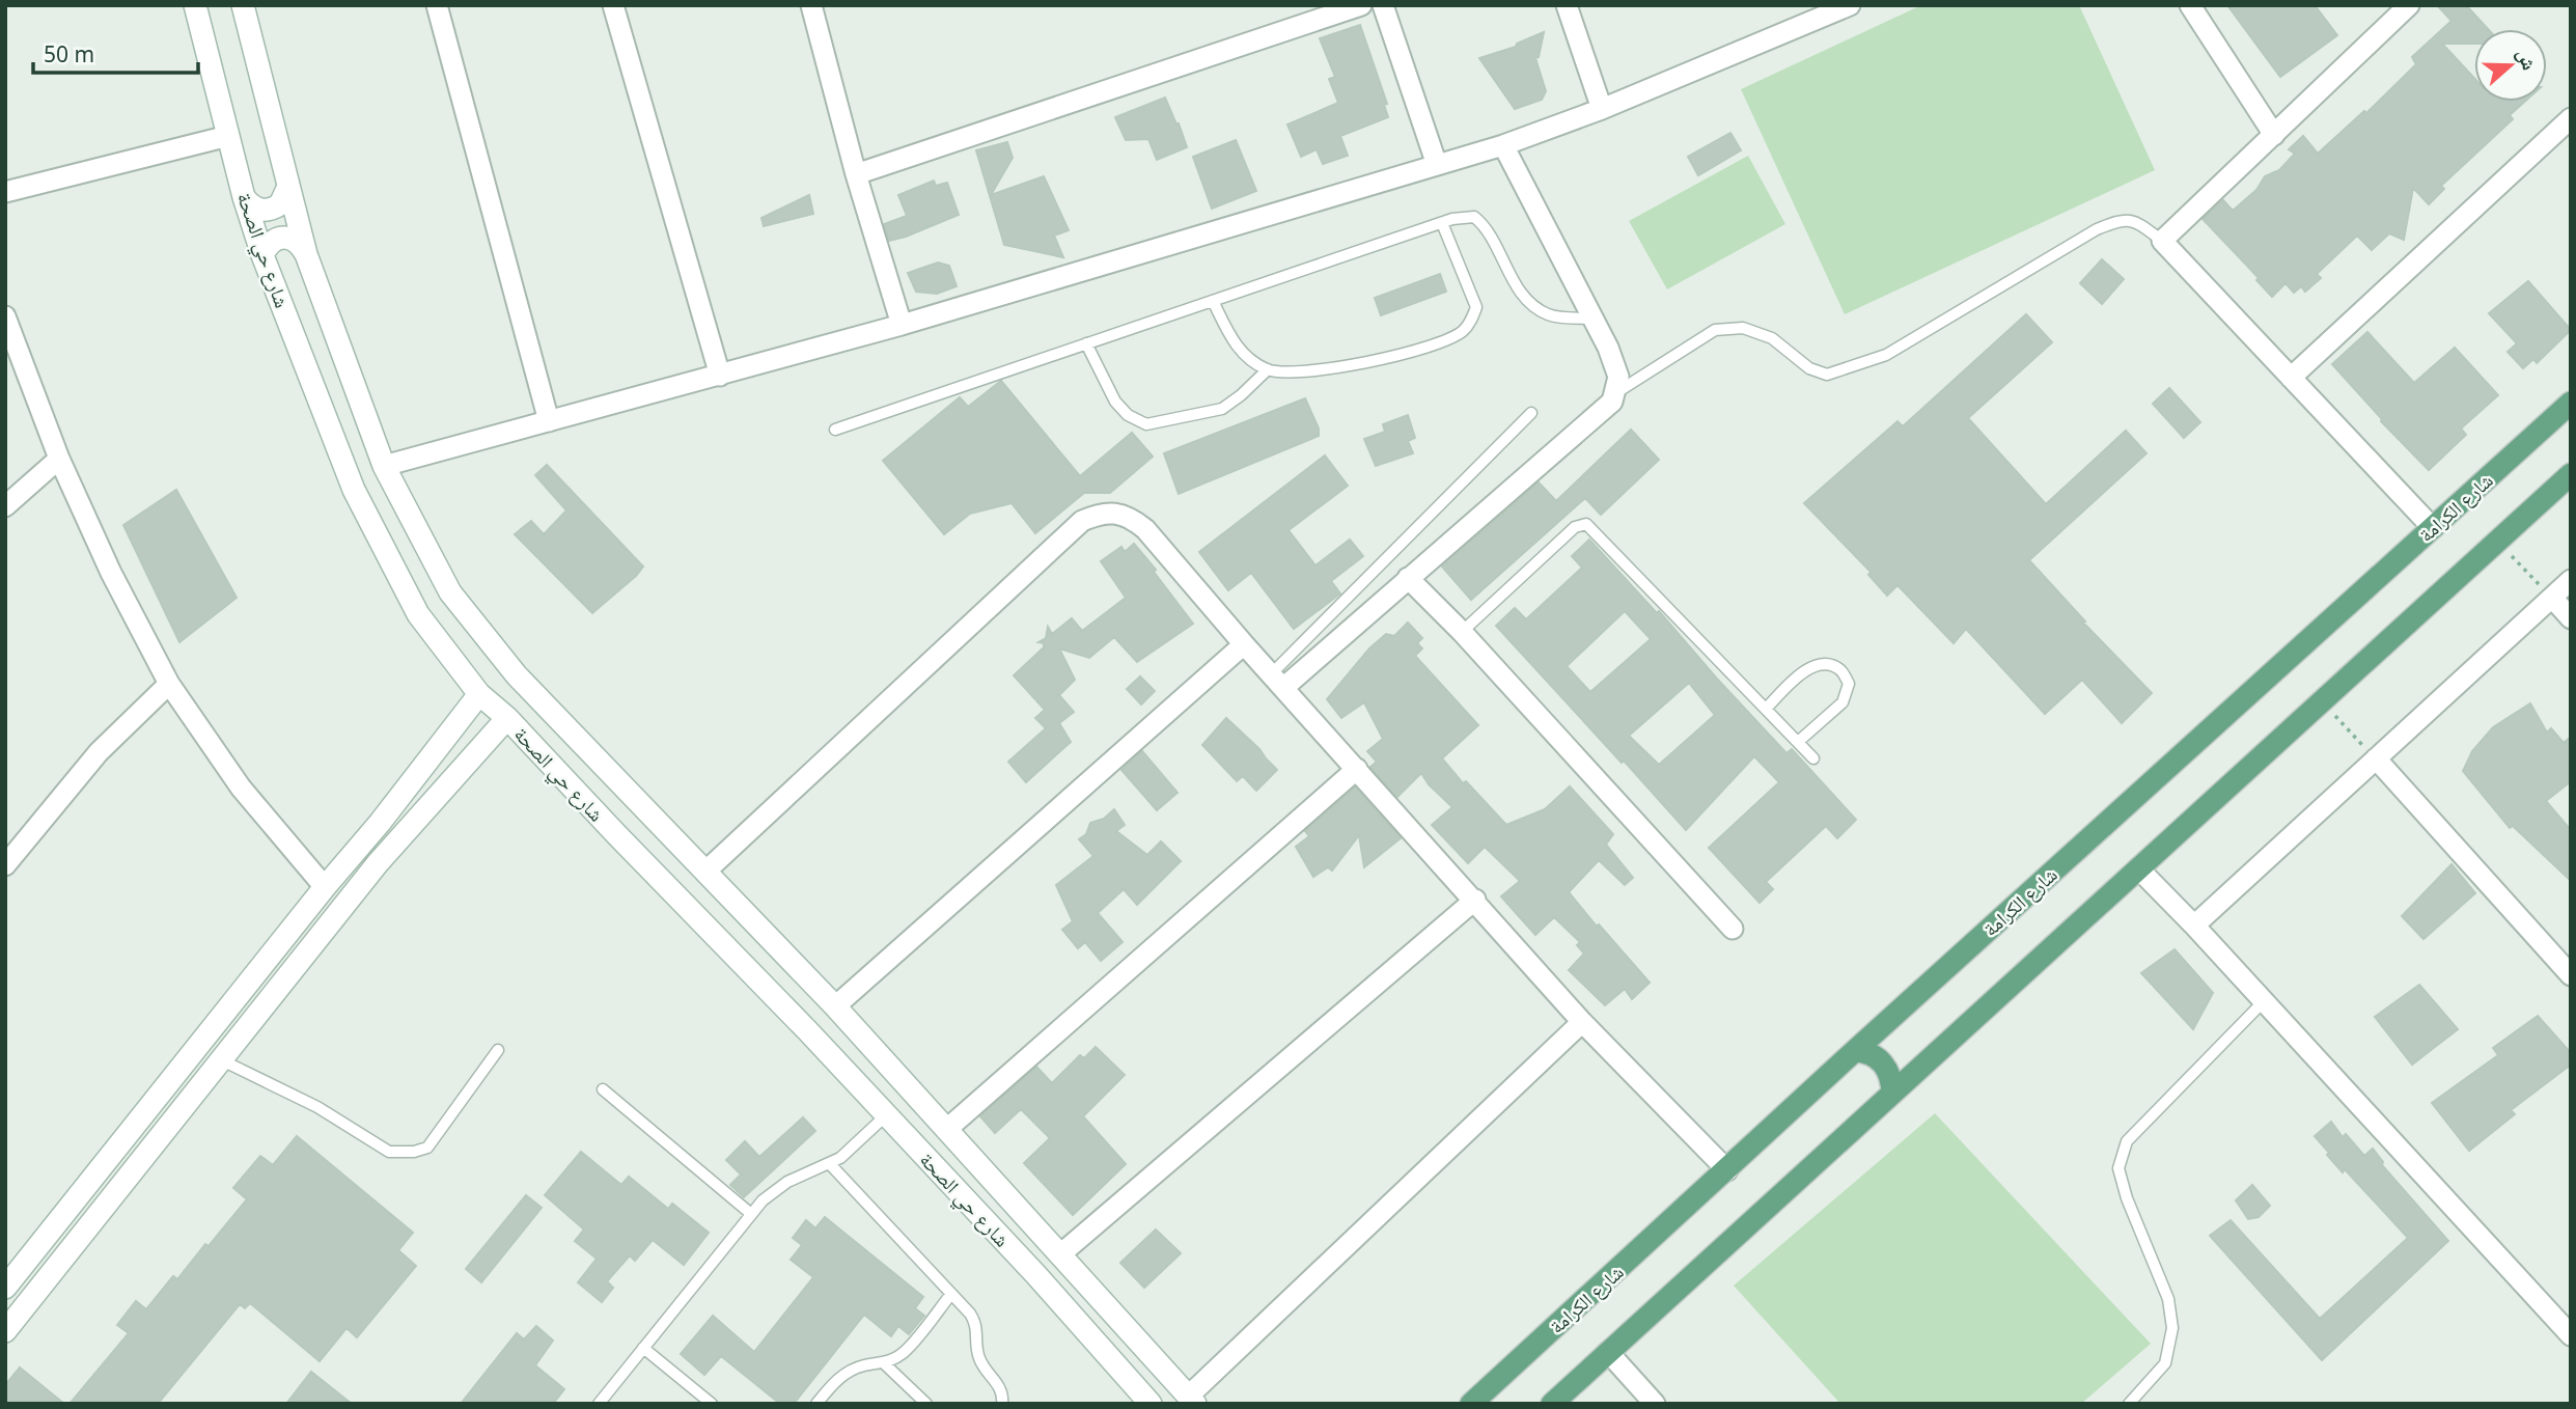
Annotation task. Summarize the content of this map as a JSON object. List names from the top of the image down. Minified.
{"streets":{"main road":["شارع حي الصحة","شارع الكرامة"]},"scale_bar":"50 m","north":"right"}
